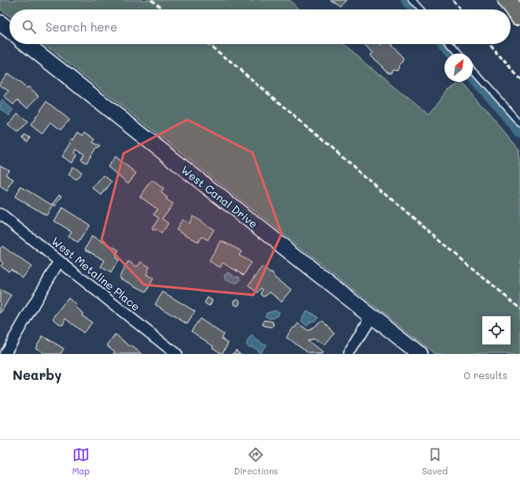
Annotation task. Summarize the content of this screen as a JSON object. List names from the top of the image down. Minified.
{"streets":{"street":["West Canal Drive","West Metaline Place"]},"north":"top right","page":{"search":"Search here","heading":["Nearby","0 results"],"nav":["Map","Directions","Saved"]}}
